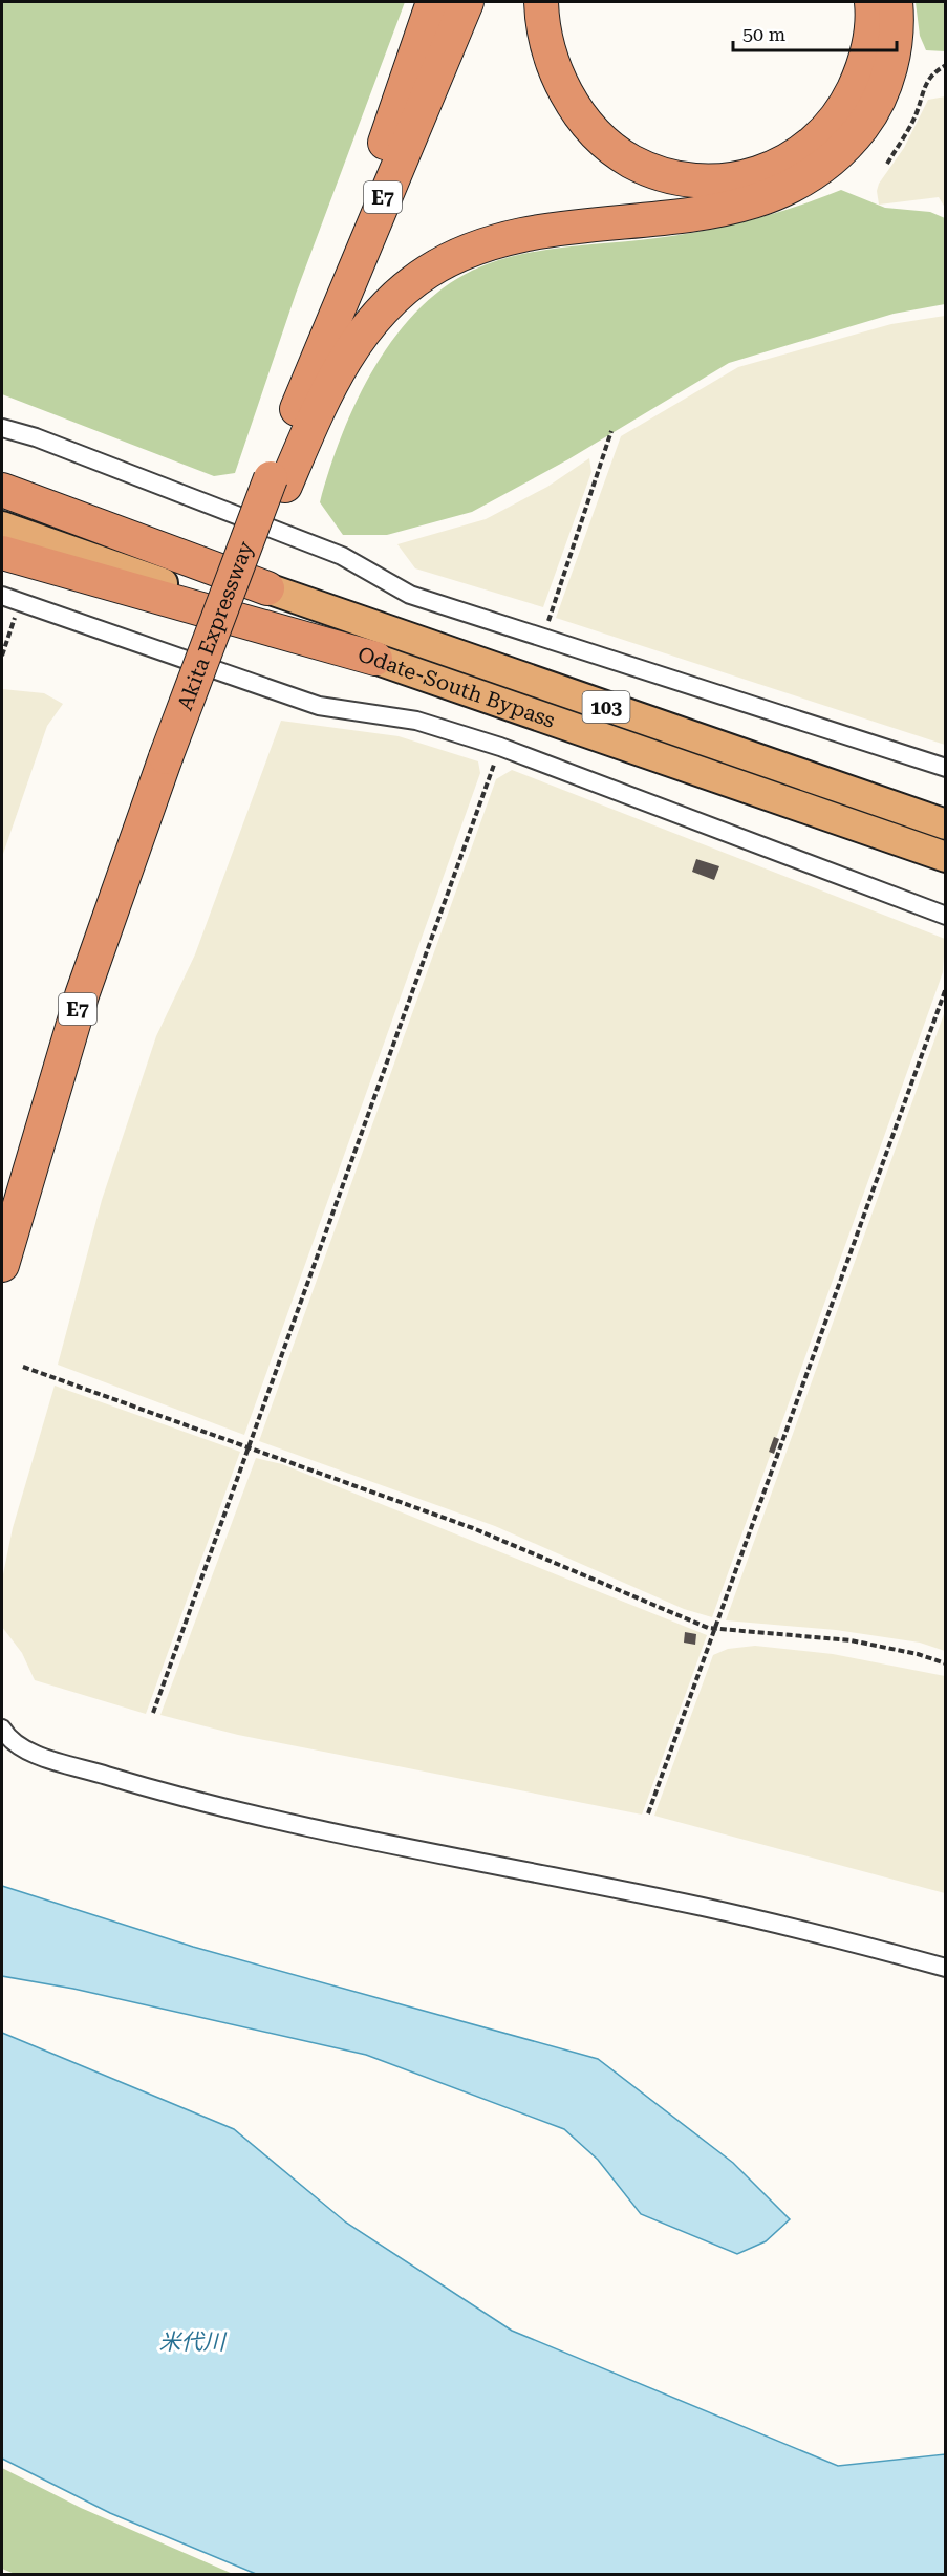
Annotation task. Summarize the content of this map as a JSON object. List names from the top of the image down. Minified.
{"streets":{"highway":["E7","Akita Expressway","Odate-South Bypass","103"]},"water":["米代川"],"scale_bar":"50 m"}
